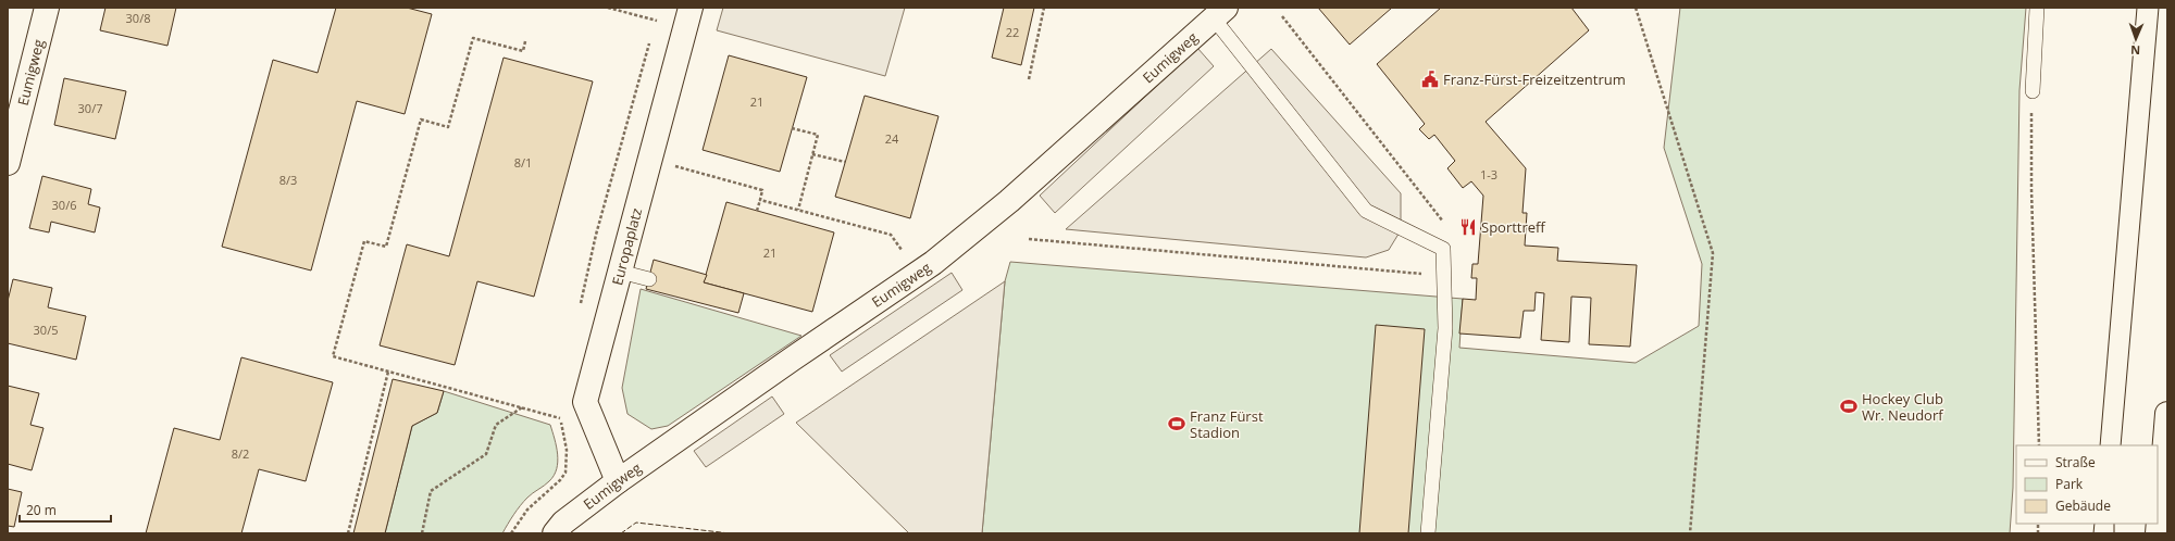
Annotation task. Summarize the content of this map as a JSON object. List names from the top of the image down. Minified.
{"streets":{"street":["Eumigweg","Europaplatz"]},"crossings":[["Eumigweg","Europaplatz"]],"places":{"public building":["Franz-Fürst-Freizeitzentrum"],"restaurant":["Sporttreff"],"sports":["Hockey Club Wr. Neudorf","Franz Fürst Stadion"]},"house_numbers":["30/8","22","21","30/7","24","8/1","1-3","8/3","30/6","21","30/5","8/2"],"legend":["Straße","Park","Gebäude"],"scale_bar":"20 m","north":"bottom"}
